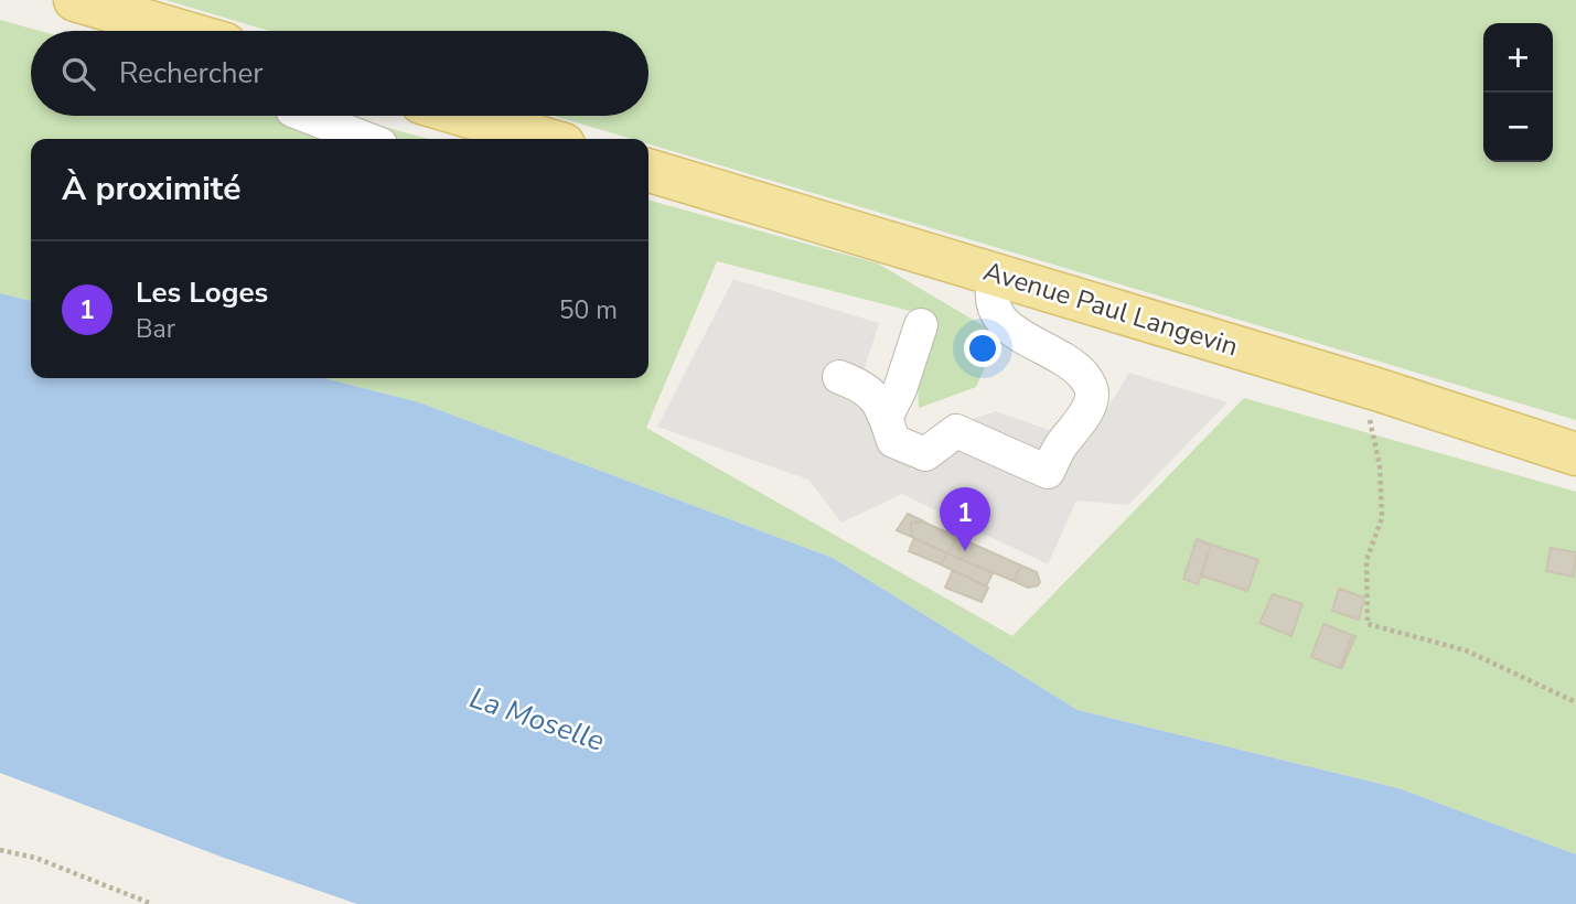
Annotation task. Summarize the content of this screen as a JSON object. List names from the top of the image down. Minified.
{"streets":{"main road":["Avenue Paul Langevin"]},"water":["La Moselle"],"page":{"map_buttons":["+","−"],"search":"Rechercher","heading":"À proximité","list":[{"mark":"1","name":"Les Loges","note":"Bar","value":"50 m"}],"pins":"1"}}
